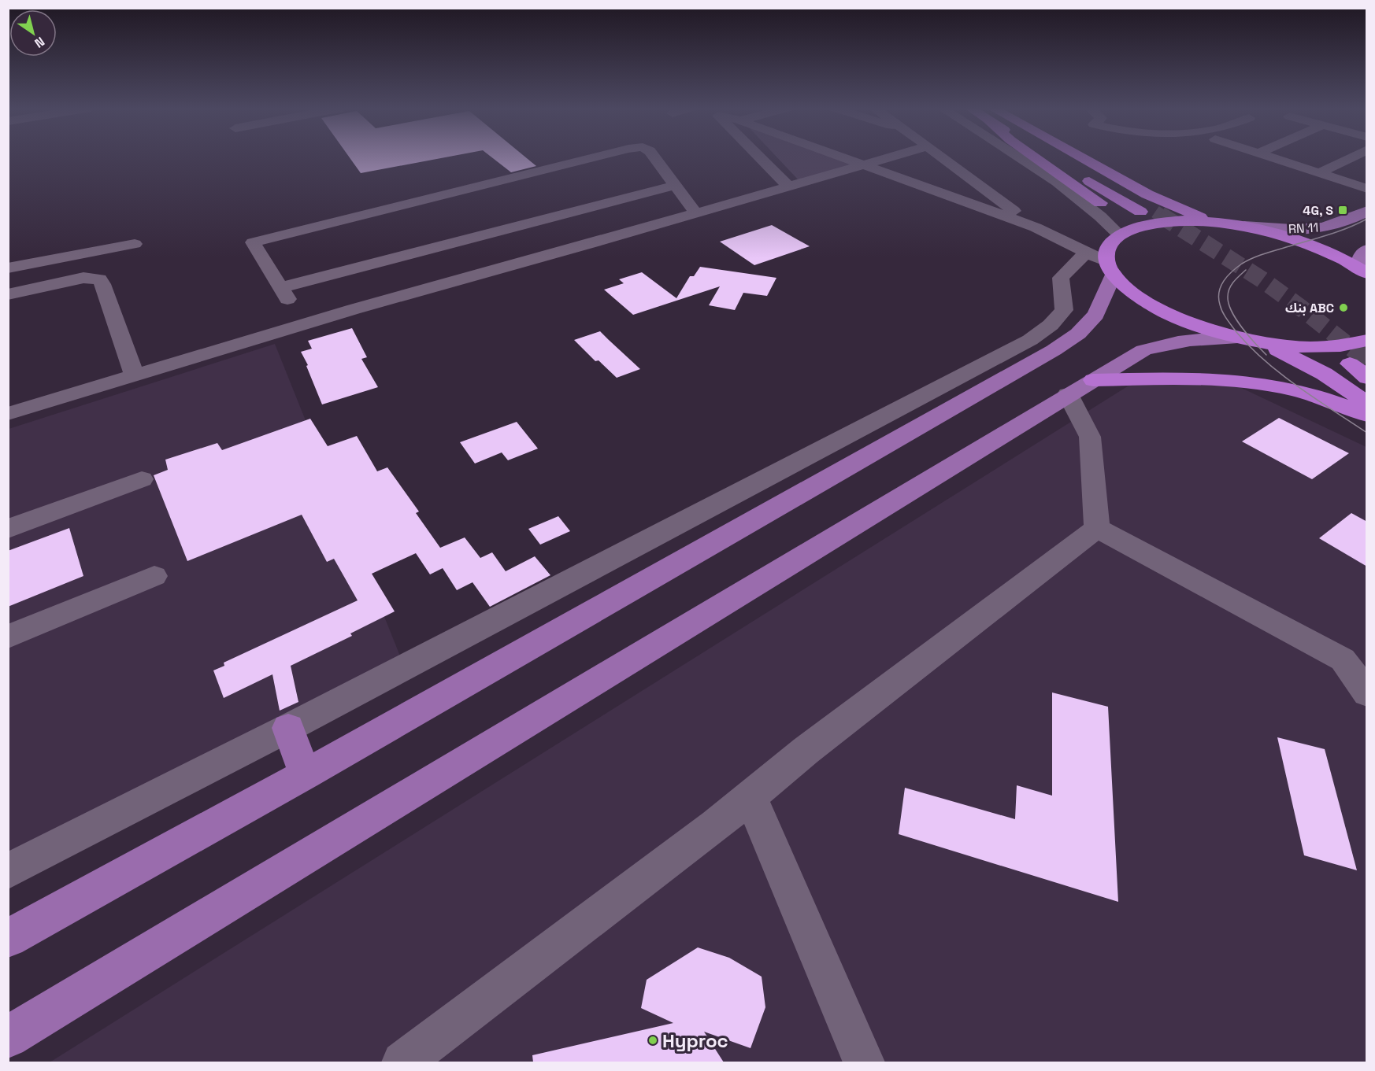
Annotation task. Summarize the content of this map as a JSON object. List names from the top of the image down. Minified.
{"streets":{"main road":["RN 11"]},"places":{"transit":["4G, S"],"other":["بنك ABC","Hyproc"]},"north":"bottom right"}
